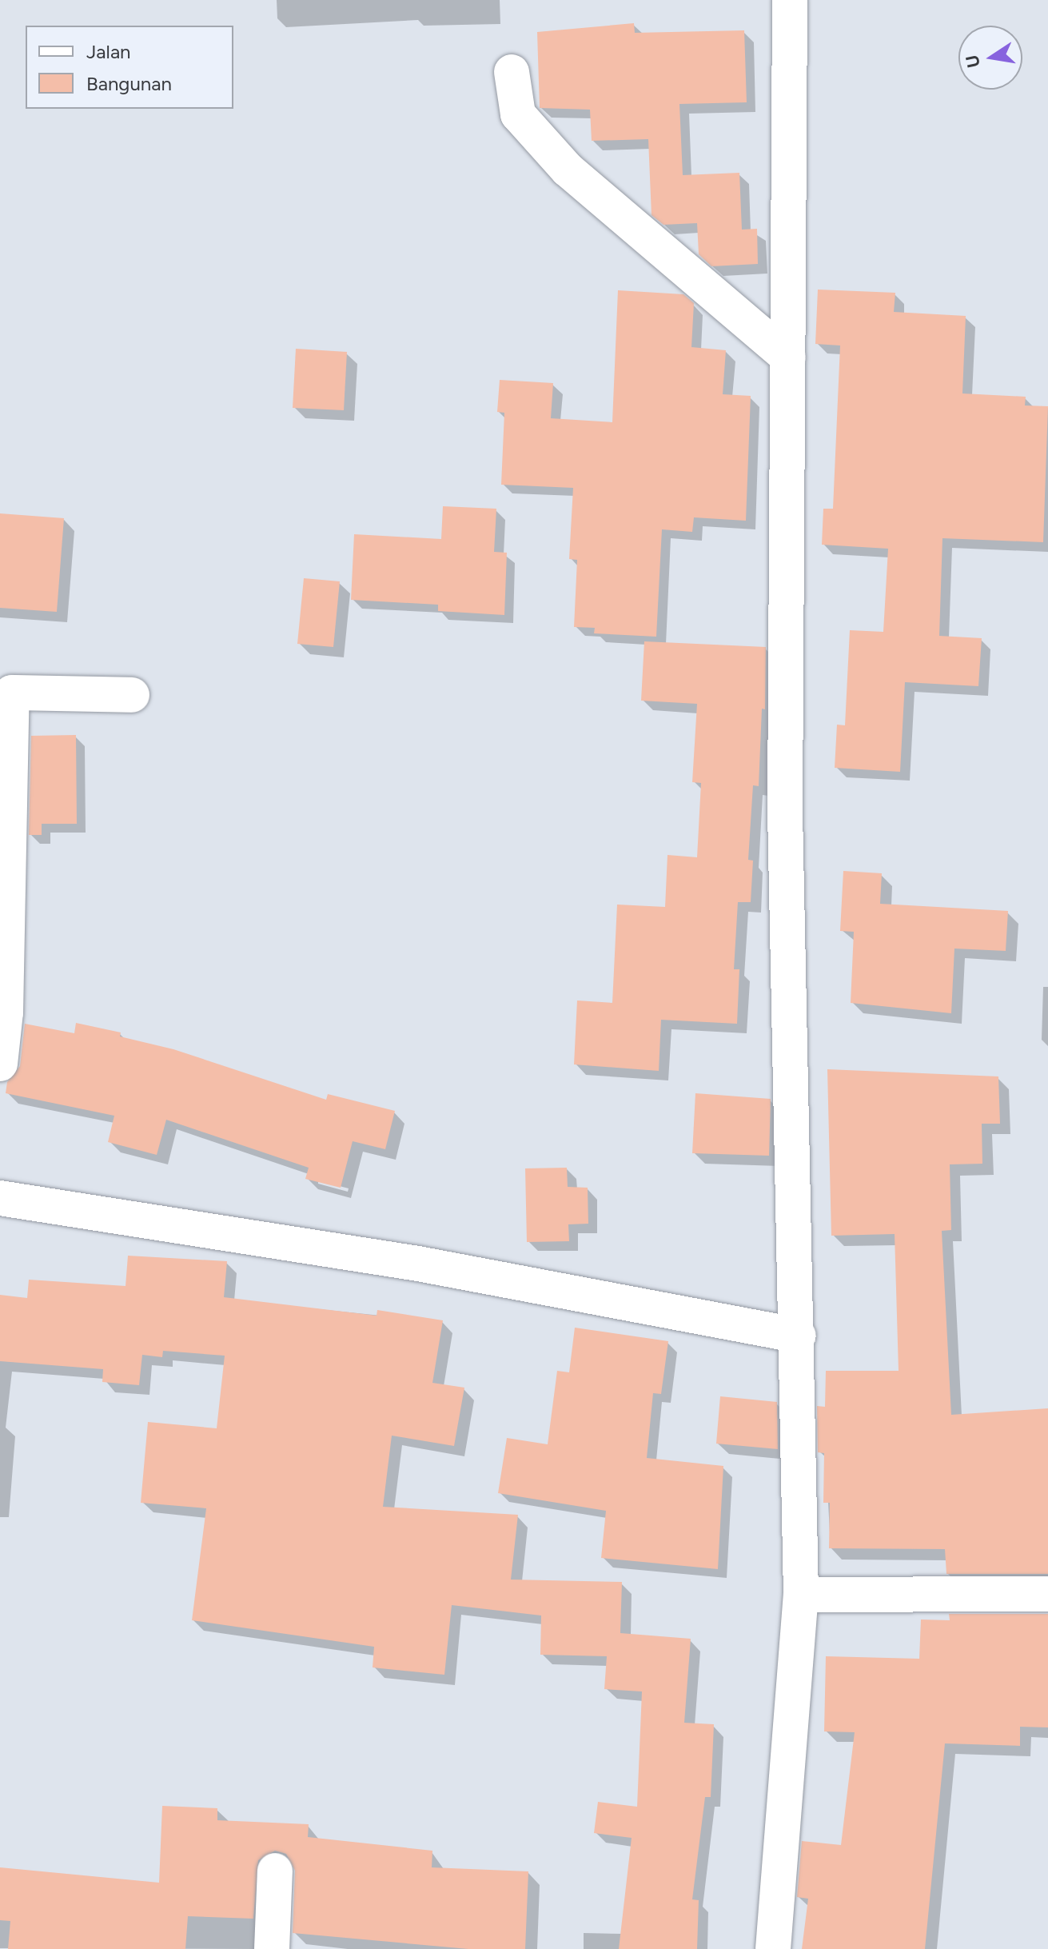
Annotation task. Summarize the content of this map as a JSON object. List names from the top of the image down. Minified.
{"legend":["Jalan","Bangunan"],"north":"left"}
